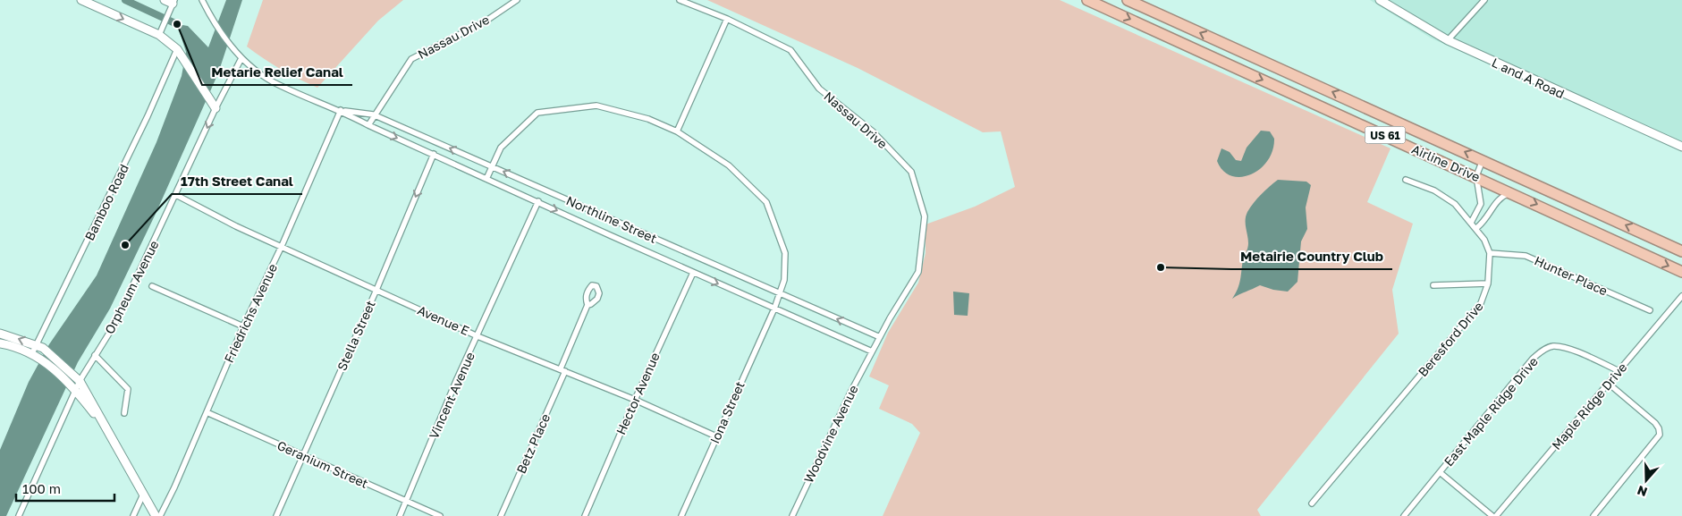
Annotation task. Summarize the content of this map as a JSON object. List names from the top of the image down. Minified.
{"streets":{"highway":["US 61","Airline Drive"],"street":["Nassau Drive","L and A Road","Bamboo Road","Northline Street","Hunter Place","Orpheum Avenue","Friedrichs Avenue","Avenue E","Stella Street","Beresford Drive","Hector Avenue","Vincent Avenue","Maple Ridge Drive","East Maple Ridge Drive","Iona Street","Woodvine Avenue","Betz Place","Geranium Street"]},"crossings":[["Nassau Drive","Northline Street"],["Nassau Drive","Woodvine Avenue"],["Northline Street","Orpheum Avenue"],["Northline Street","Friedrichs Avenue"],["Northline Street","Stella Street"],["Northline Street","Hector Avenue"],["Northline Street","Vincent Avenue"],["Northline Street","Iona Street"],["Northline Street","Woodvine Avenue"],["Hunter Place","Beresford Drive"],["Orpheum Avenue","Avenue E"],["Friedrichs Avenue","Avenue E"],["Friedrichs Avenue","Geranium Street"],["Avenue E","Stella Street"],["Avenue E","Hector Avenue"],["Avenue E","Vincent Avenue"],["Avenue E","Iona Street"],["Avenue E","Betz Place"],["Stella Street","Geranium Street"],["Vincent Avenue","Geranium Street"],["Maple Ridge Drive","East Maple Ridge Drive"]],"one_way":["Stella Street"],"places":["Metarie Relief Canal","17th Street Canal","Metairie Country Club"],"scale_bar":"100 m","north":"bottom"}
